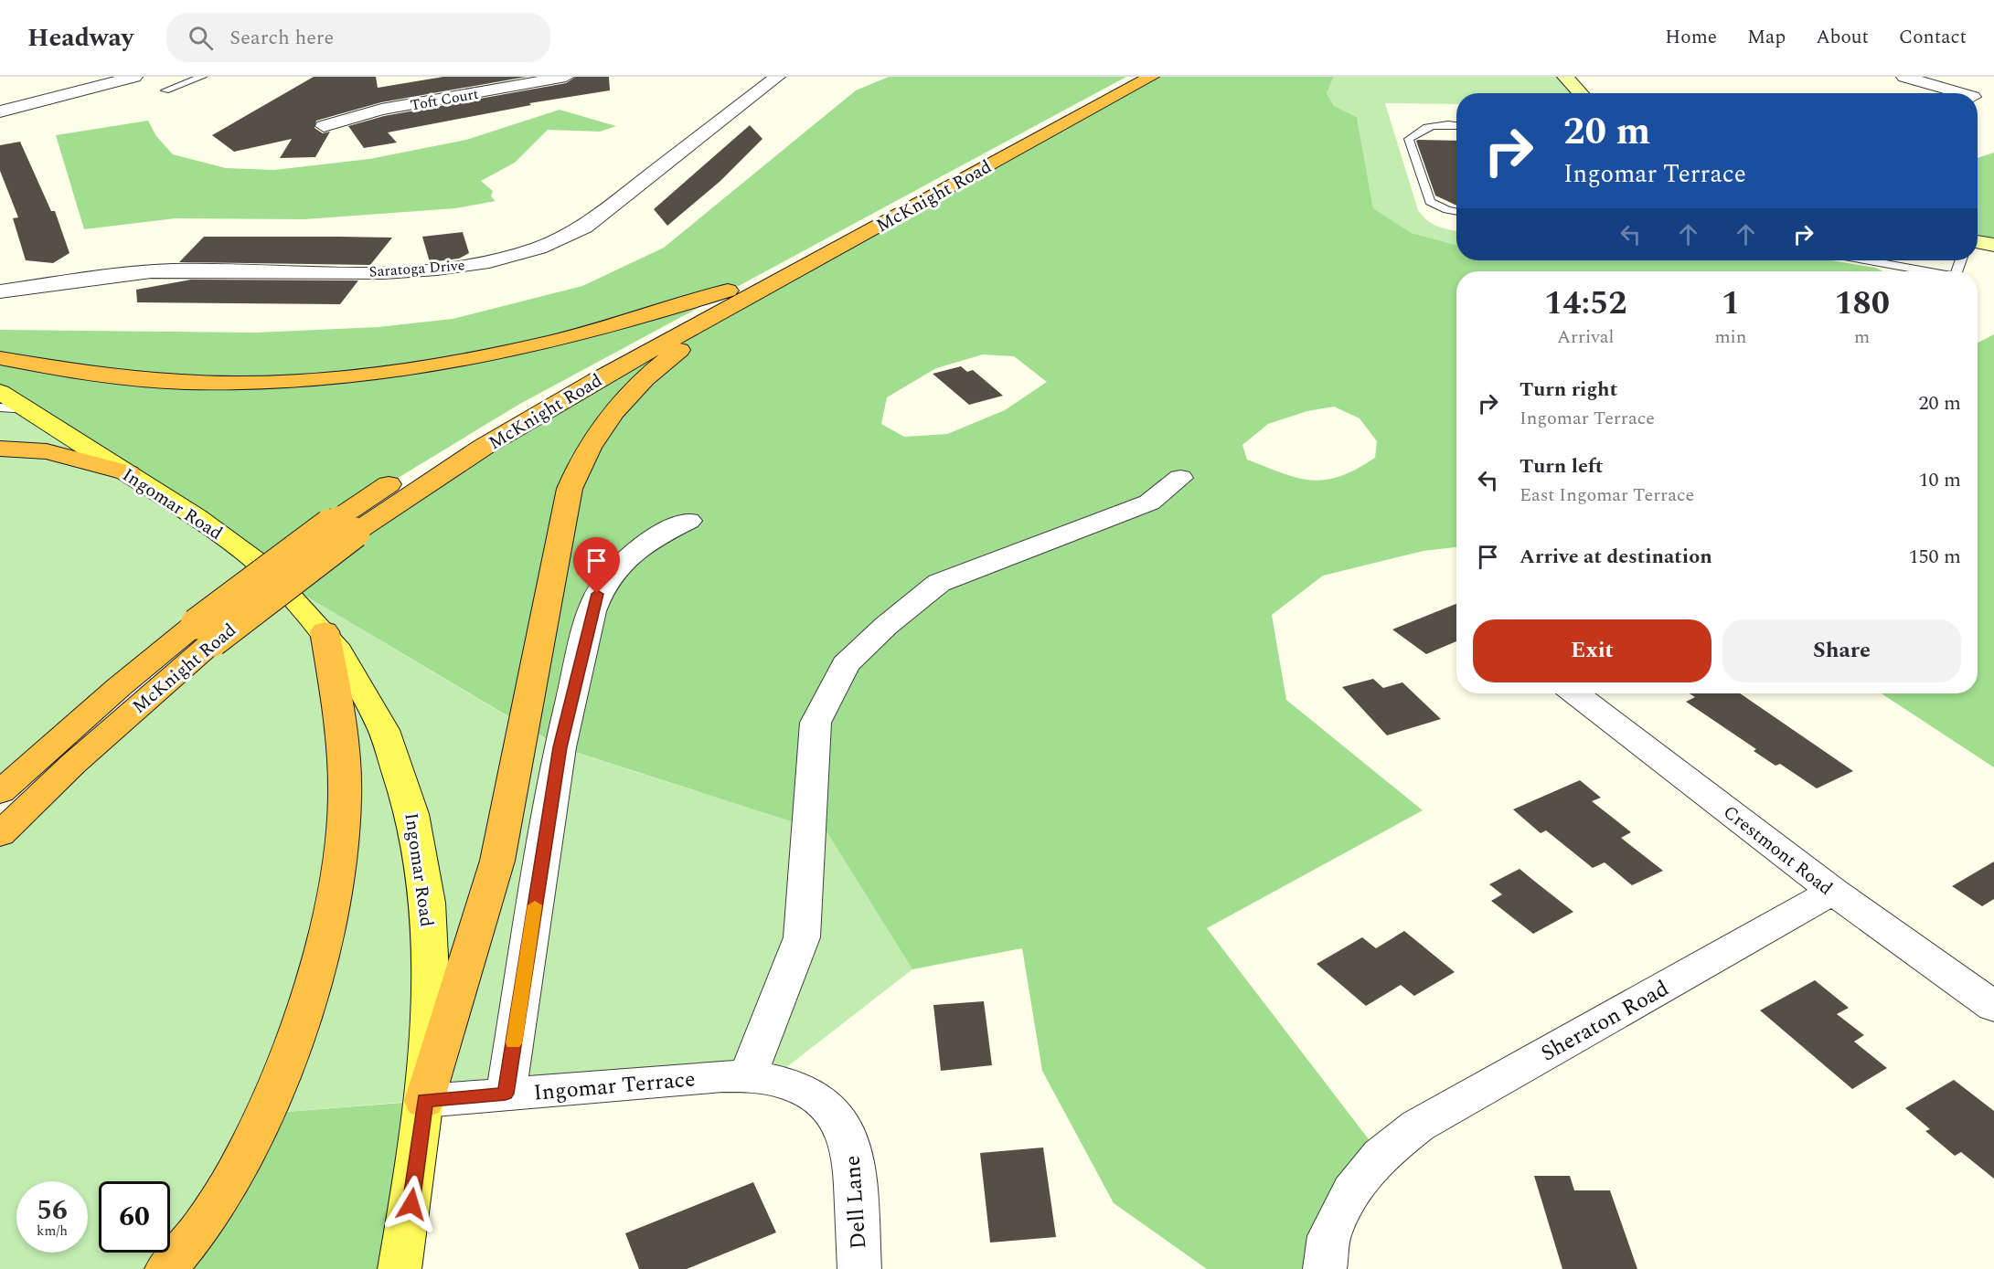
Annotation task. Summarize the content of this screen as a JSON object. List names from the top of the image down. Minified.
{"streets":{"highway":["McKnight Road"],"main road":["Ingomar Road"],"street":["Toft Court","Saratoga Drive","Crestmont Road","Sheraton Road","Ingomar Terrace","Dell Lane"]},"crossings":[["Ingomar Road","Ingomar Terrace"],["Crestmont Road","Sheraton Road"],["Ingomar Terrace","Dell Lane"]],"page":{"header":"Headway","search":"Search here","nav":["Home","Map","About","Contact"],"turn":["20 m","Ingomar Terrace"],"eta":["14:52","Arrival","1","min","180","m"],"list":[{"name":"Turn right","note":"Ingomar Terrace","value":"20 m"},{"name":"Turn left","note":"East Ingomar Terrace","value":"10 m"},{"name":"Arrive at destination","value":"150 m"}],"buttons":["Exit","Share"],"speed":"56 km/h","limit":"60"}}
